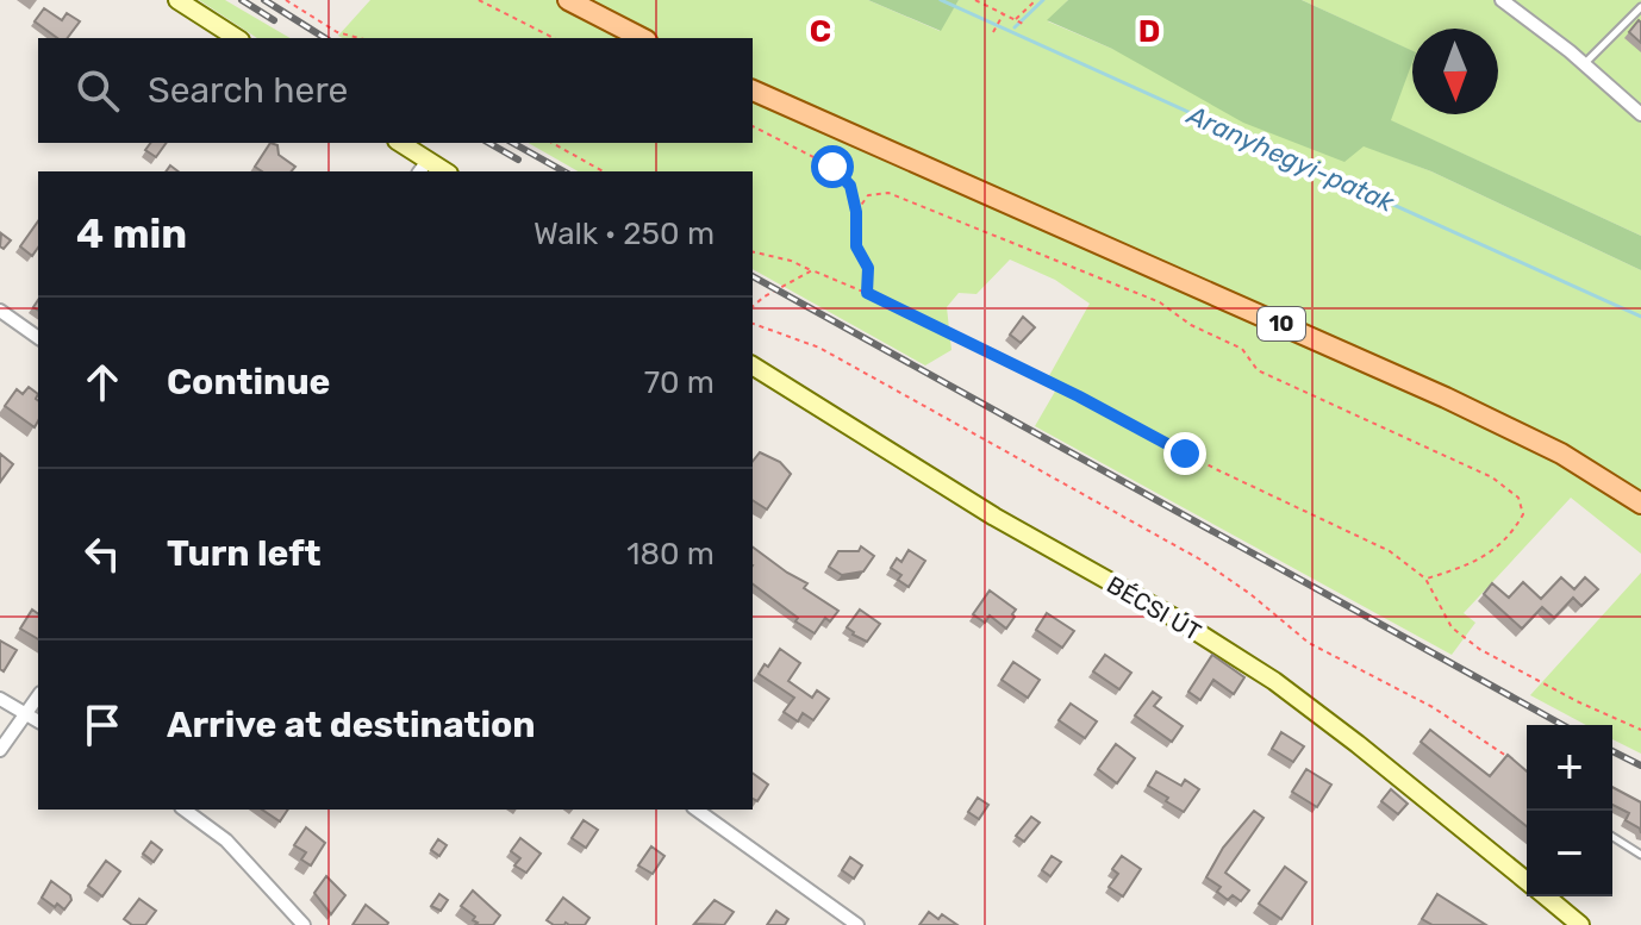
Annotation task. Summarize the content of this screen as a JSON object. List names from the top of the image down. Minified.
{"streets":{"main road":["10"],"street":["BÉCSI ÚT"]},"water":["Aranyhegyi-patak"],"north":"bottom","page":{"search":"Search here","heading":["4 min","Walk · 250 m"],"list":[["Continue","70 m"],["Turn left","180 m"],"Arrive at destination"],"map_buttons":["+","−"]},"grid":{"columns":["C","D"]}}
